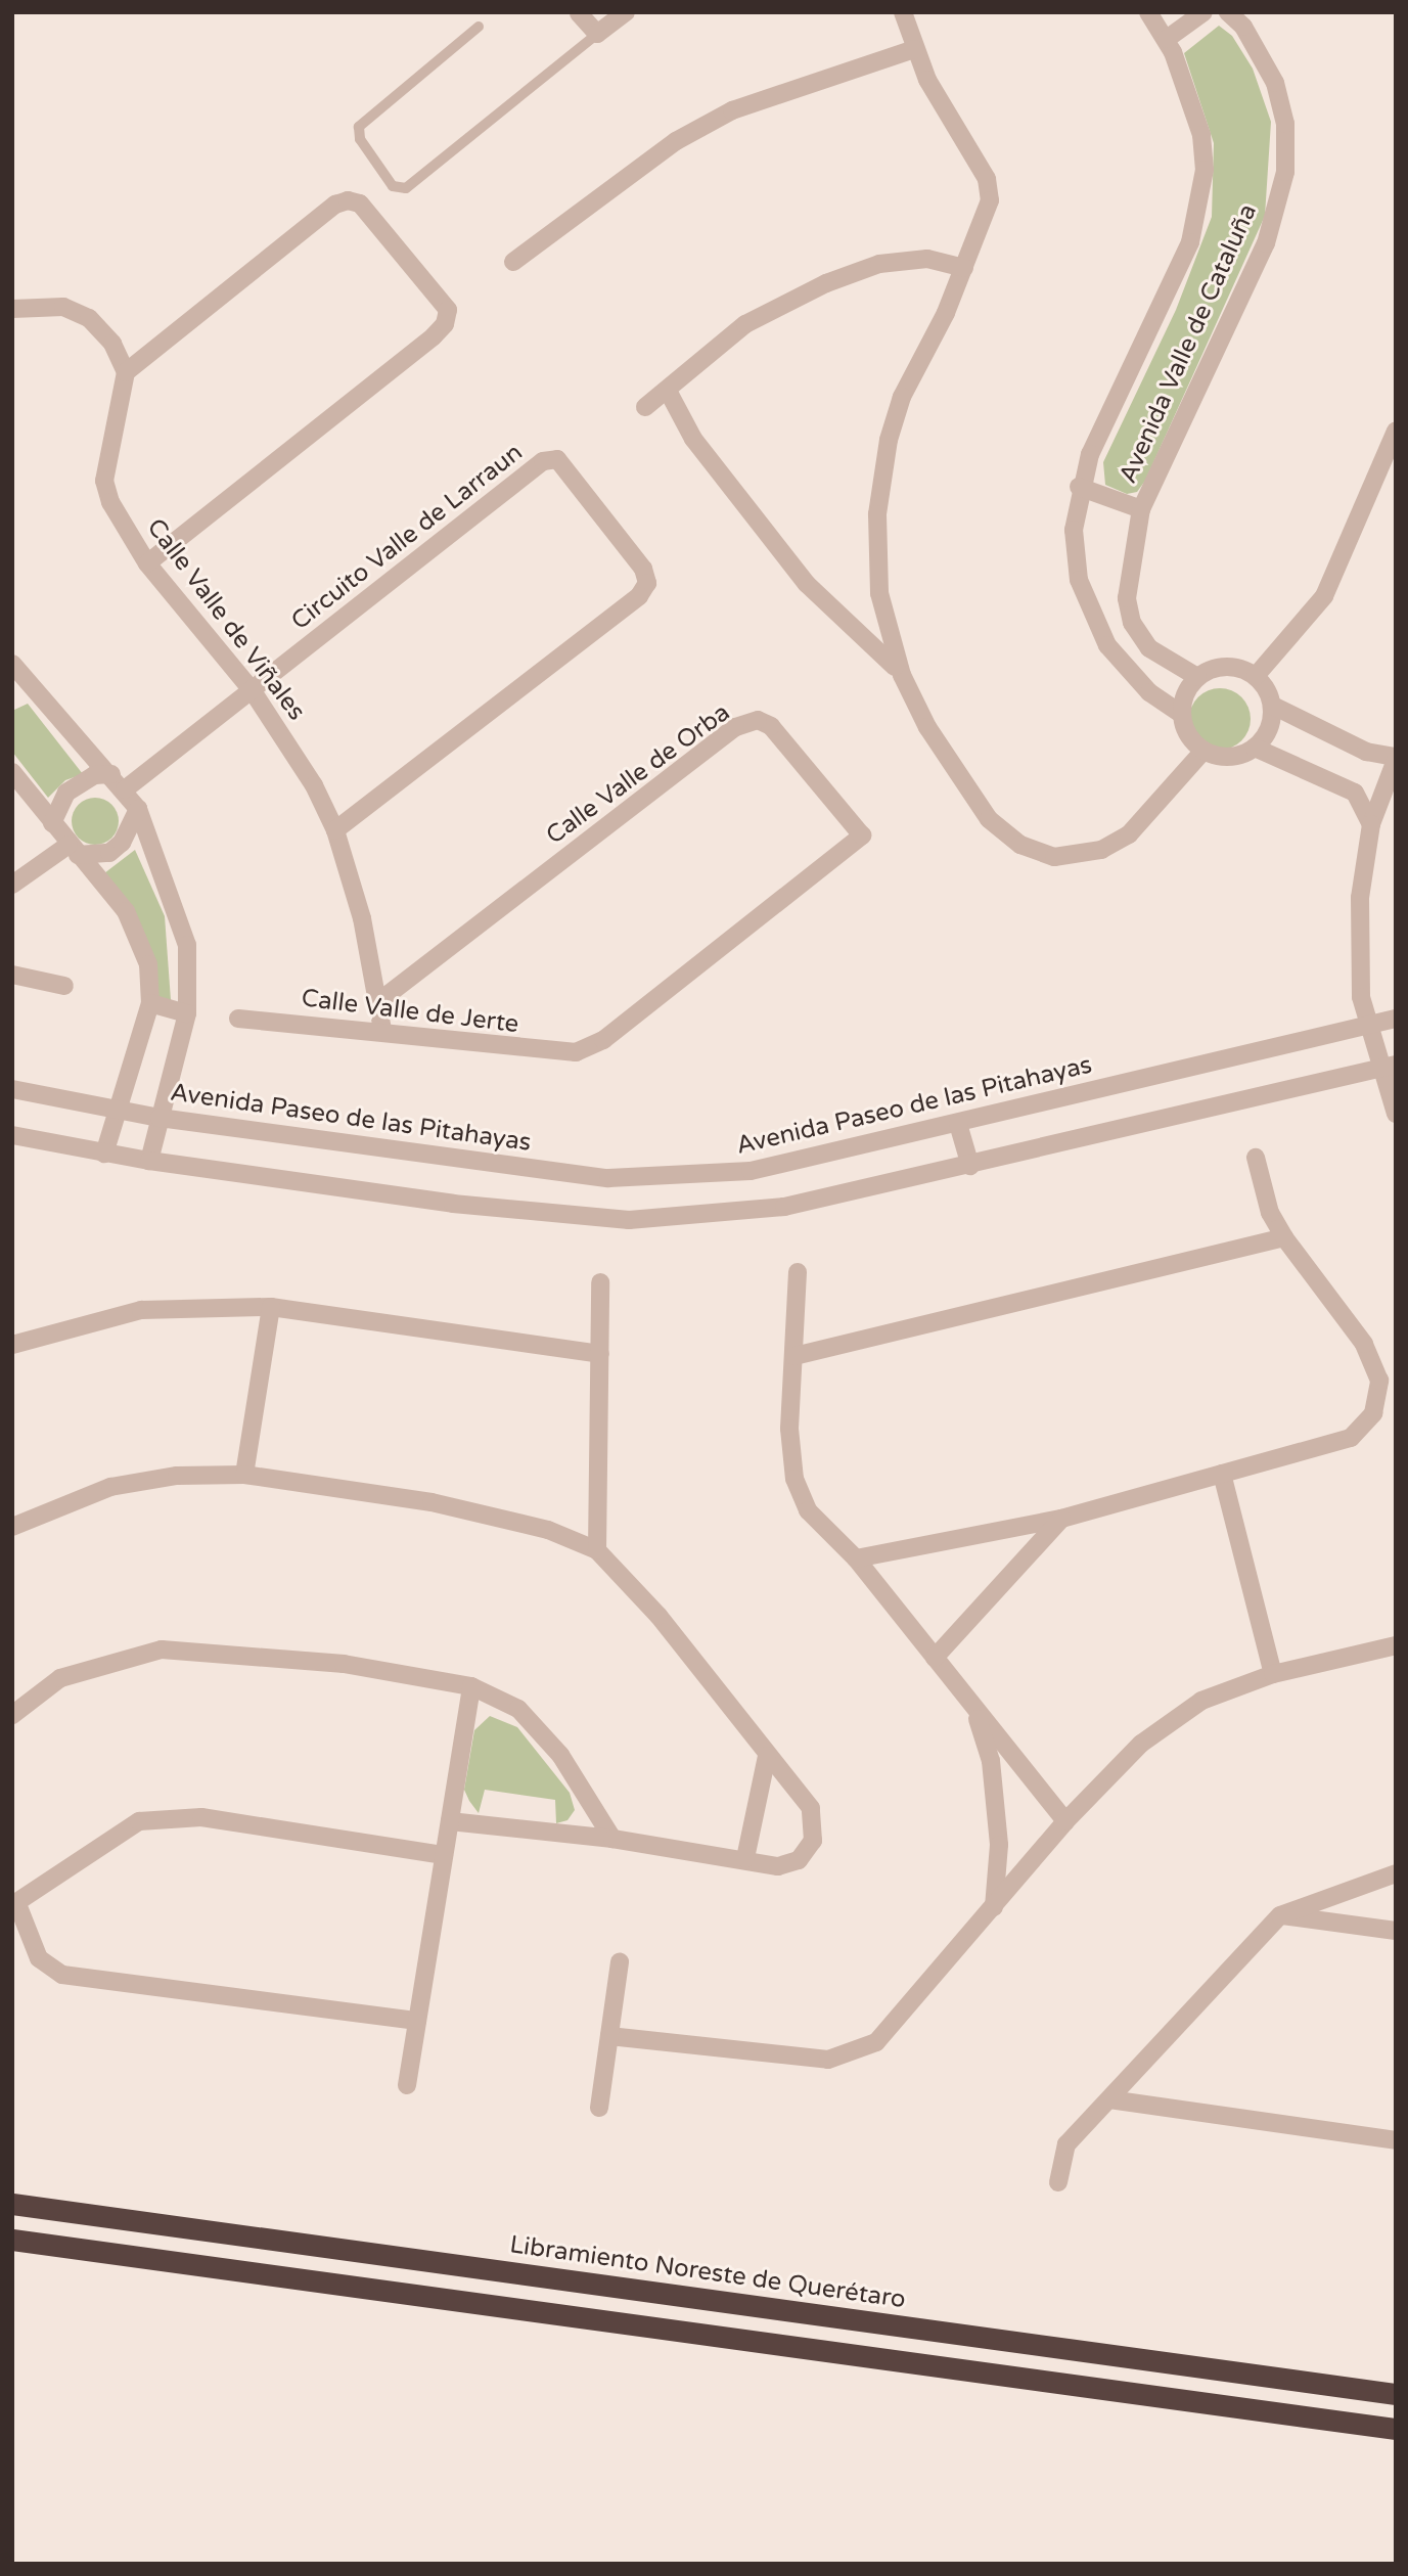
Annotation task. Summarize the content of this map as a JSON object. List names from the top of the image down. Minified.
{"streets":{"highway":["Libramiento Noreste de Querétaro"],"street":["Avenida Valle de Cataluña","Circuito Valle de Larraun","Calle Valle de Viñales","Calle Valle de Orba","Calle Valle de Jerte","Avenida Paseo de las Pitahayas"]},"crossings":[["Circuito Valle de Larraun","Calle Valle de Viñales"],["Calle Valle de Viñales","Calle Valle de Orba"],["Calle Valle de Viñales","Calle Valle de Jerte"],["Calle Valle de Orba","Calle Valle de Jerte"]]}
